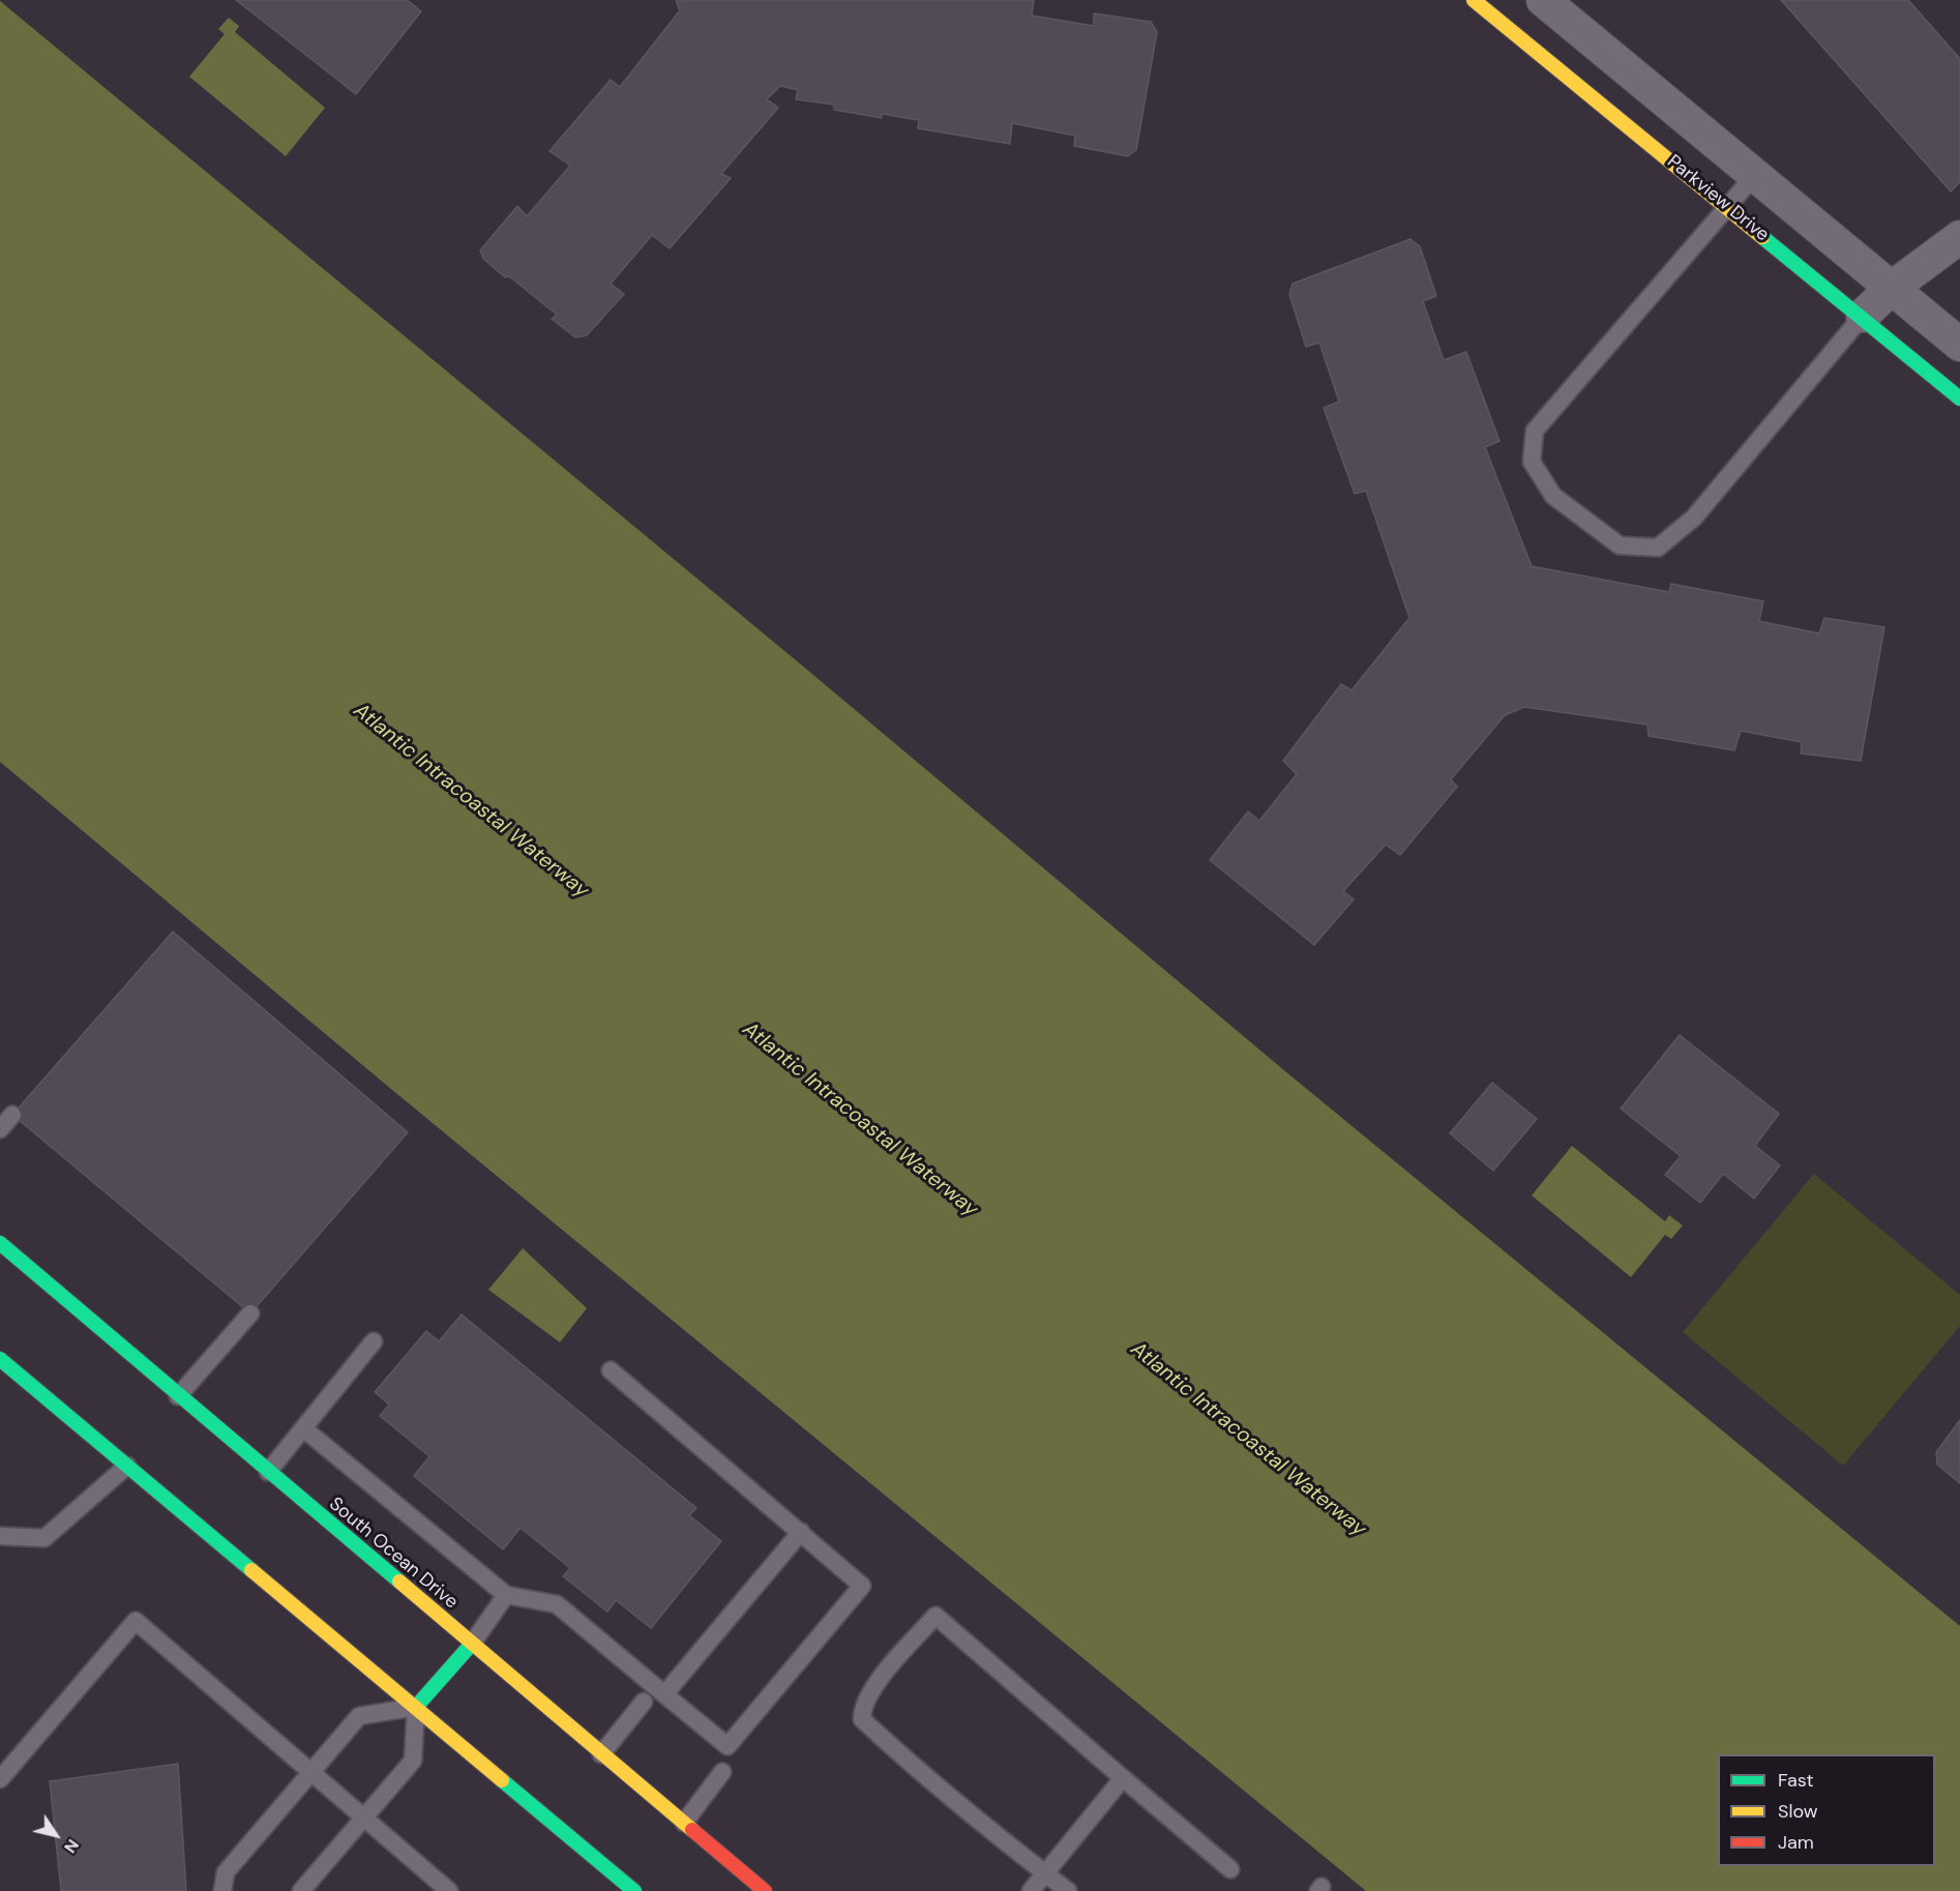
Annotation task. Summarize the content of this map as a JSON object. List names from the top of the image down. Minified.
{"streets":{"main road":["Parkview Drive","South Ocean Drive"]},"water":["Atlantic Intracoastal Waterway"],"legend":["Fast","Slow","Jam"],"north":"bottom right"}
